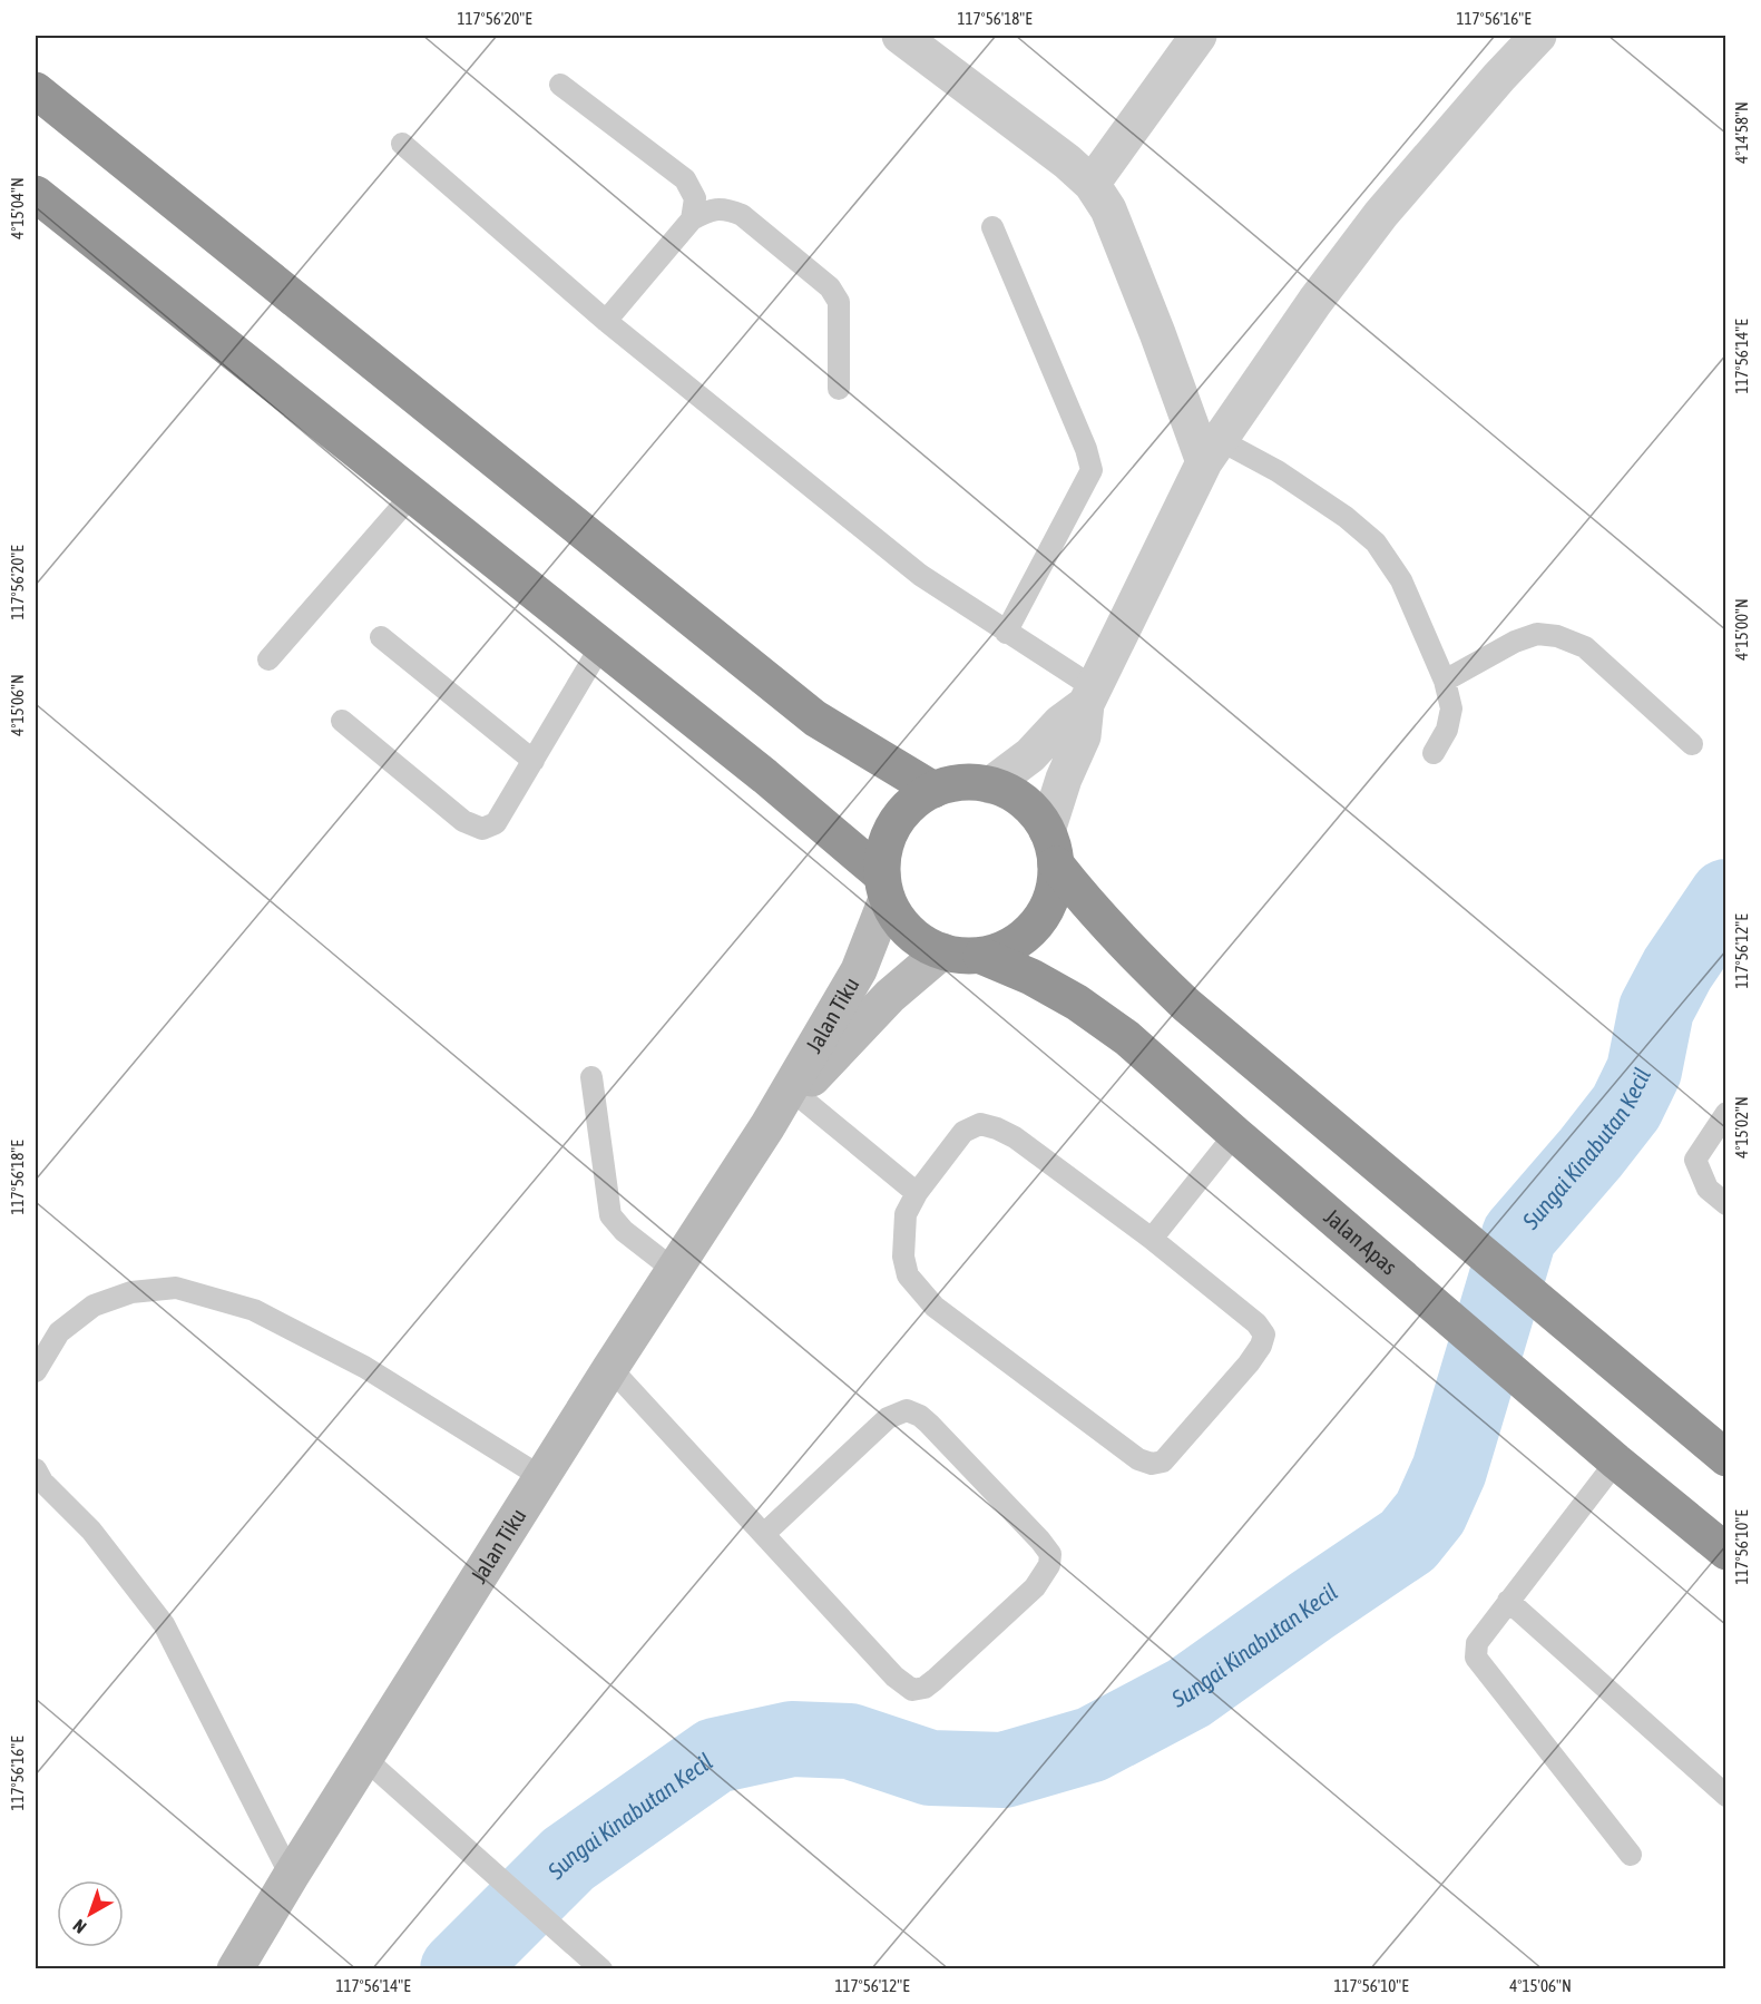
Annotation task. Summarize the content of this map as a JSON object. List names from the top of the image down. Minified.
{"streets":{"highway":["Jalan Apas"],"main road":["Jalan Tiku"]},"crossings":[["Jalan Tiku","Jalan Apas"]],"water":["Sungai Kinabutan Kecil"],"north":"bottom left","coordinates":["117°56'20\"E","117°56'18\"E","117°56'16\"E","4°14'58\"N","4°15'04\"N","117°56'14\"E","4°15'00\"N","4°15'06\"N","117°56'12\"E","4°15'02\"N","117°56'10\"E"]}
